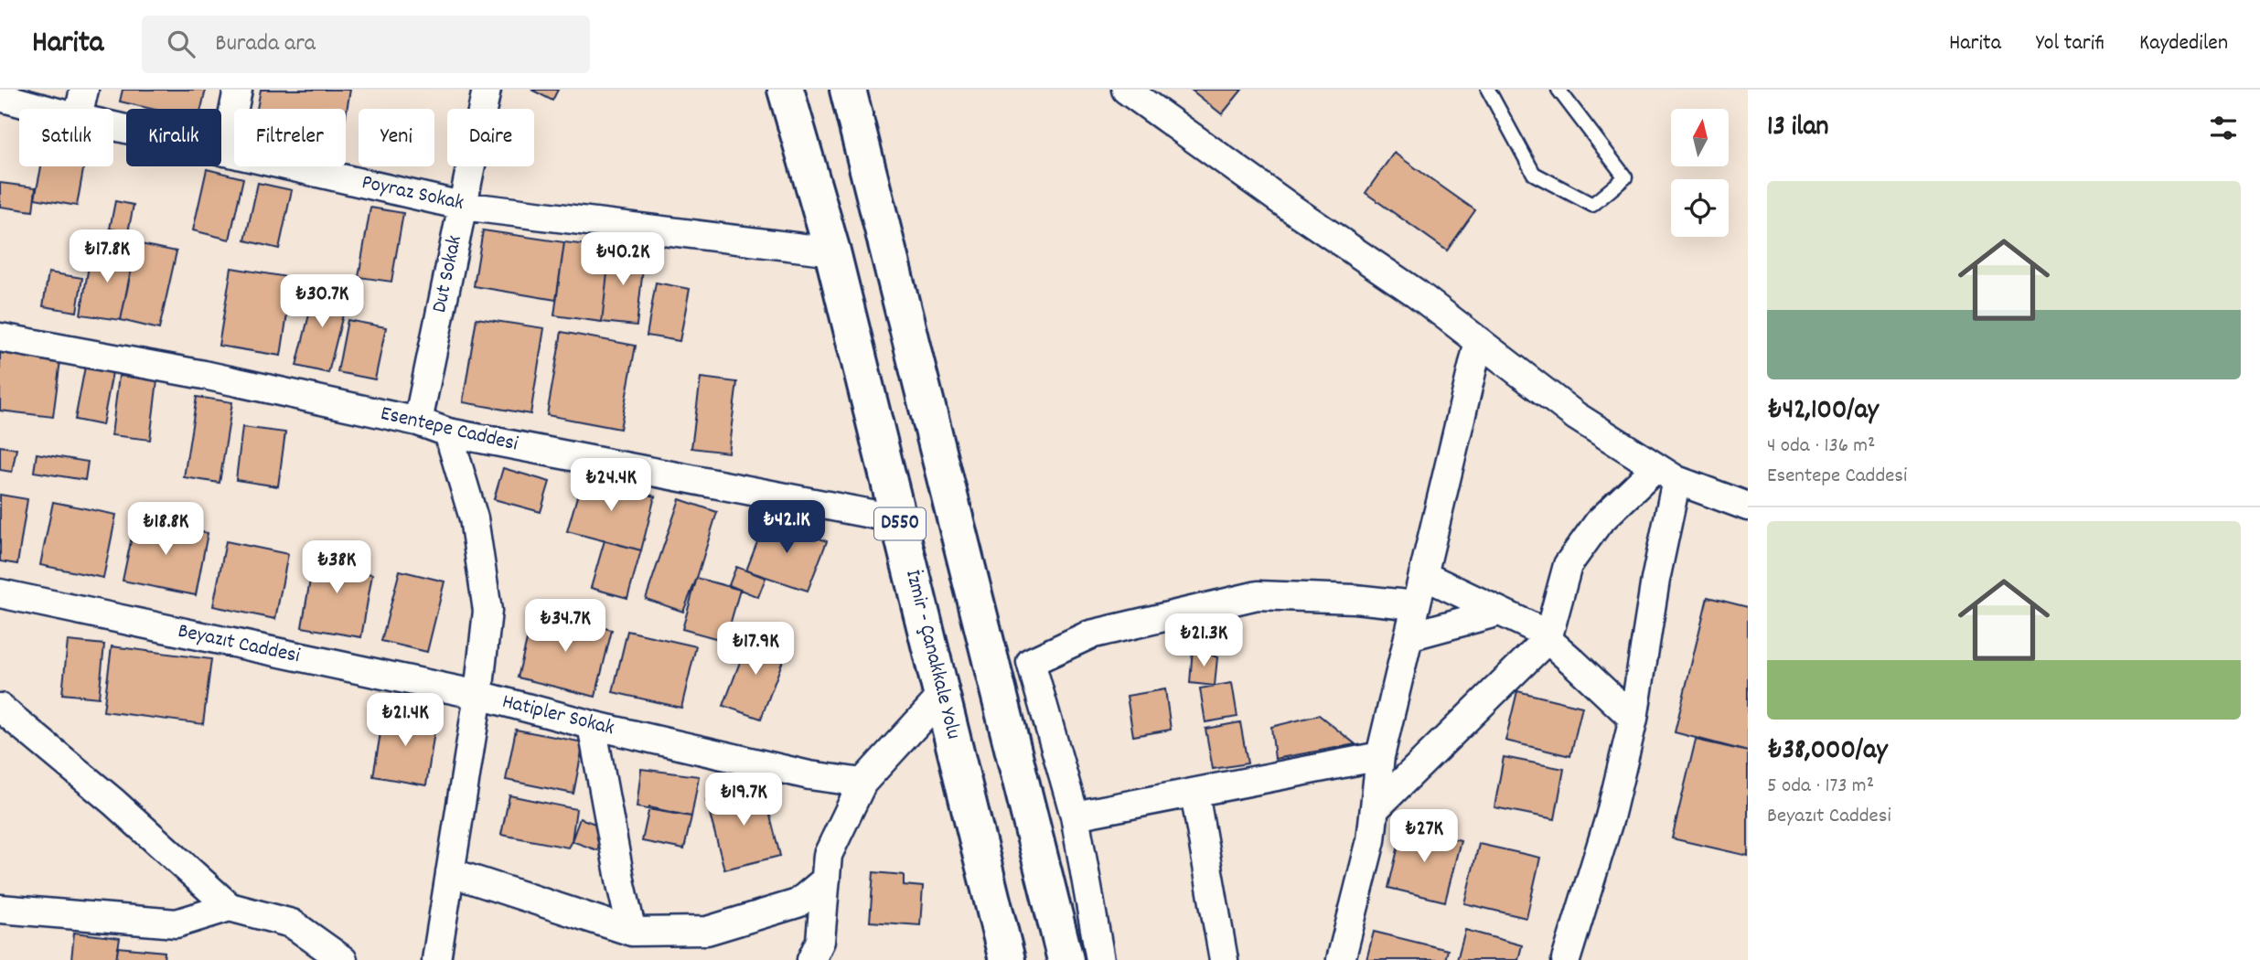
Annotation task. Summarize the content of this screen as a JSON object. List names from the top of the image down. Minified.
{"streets":{"highway":["D550","İzmir - Çanakkale Yolu"],"street":["Poyraz Sokak","Dut Sokak","Esentepe Caddesi","Beyazıt Caddesi","Hatipler Sokak"]},"crossings":[["Poyraz Sokak","Dut Sokak"],["Poyraz Sokak","İzmir - Çanakkale Yolu"],["Dut Sokak","Esentepe Caddesi"],["Esentepe Caddesi","İzmir - Çanakkale Yolu"],["Esentepe Caddesi","Hatipler Sokak"],["Beyazıt Caddesi","Hatipler Sokak"]],"north":"top","page":{"header":"Harita","search":"Burada ara","nav":["Harita","Yol tarifi","Kaydedilen"],"heading":"13 ilan","chip":["Satılık","Kiralık","Filtreler","Yeni","Daire"],"list":[{"name":"₺42,100/ay","note":"4 oda · 136 m² · Esentepe Caddesi"},{"name":"₺38,000/ay","note":"5 oda · 173 m² · Beyazıt Caddesi"}],"price":["₺17.8K","₺40.2K","₺30.7K","₺24.4K","₺42.1K","₺18.8K","₺38K","₺34.7K","₺21.3K","₺17.9K","₺21.4K","₺19.7K","₺27K"]}}
